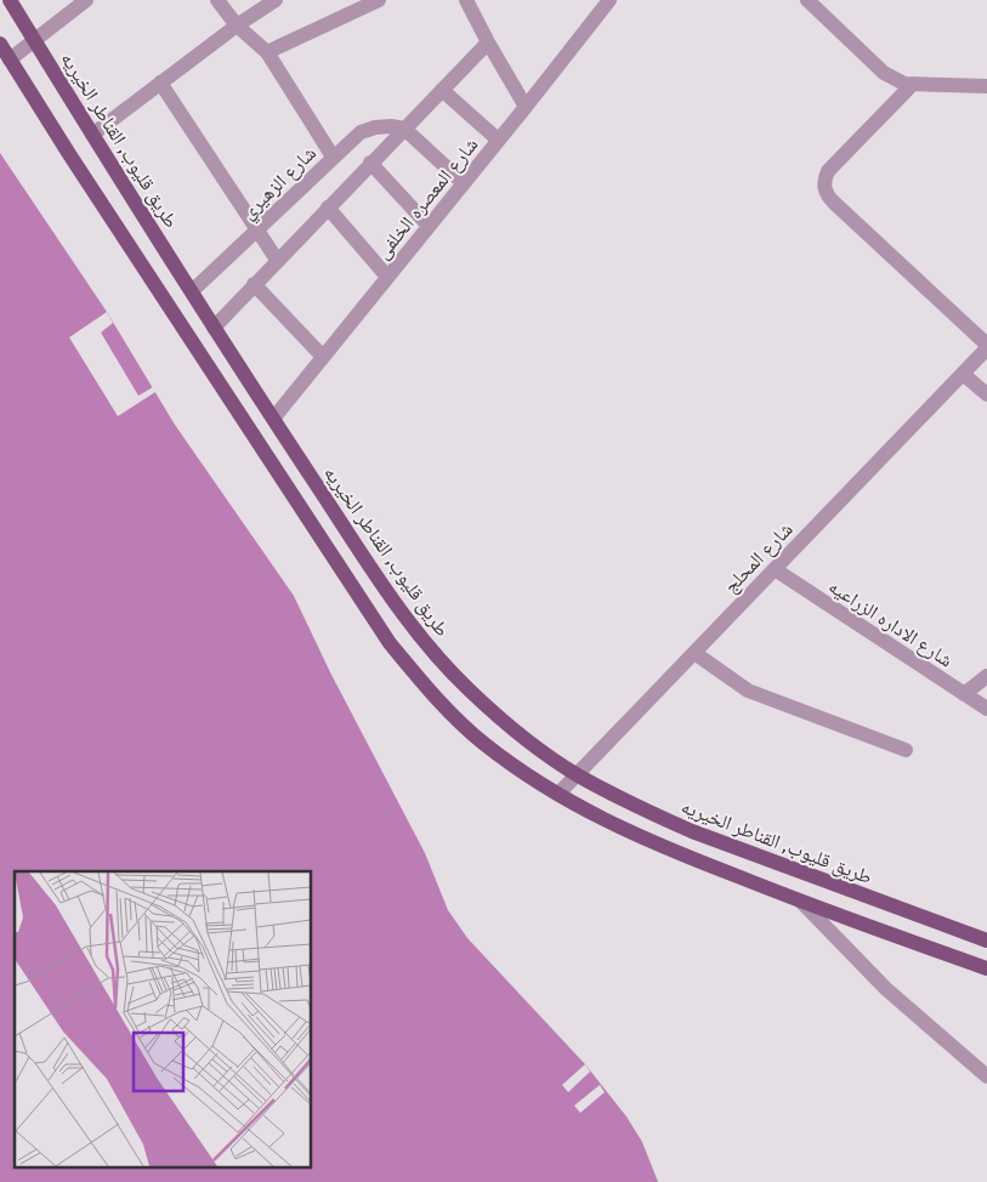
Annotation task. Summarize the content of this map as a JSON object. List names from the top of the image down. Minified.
{"streets":{"main road":["طريق قليوب, القناطر الخيريه"],"street":["شارع الزهيري","شارع المعصره الخلفى","شارع المحلج","شارع الاداره الزراعيه"]},"crossings":[["طريق قليوب, القناطر الخيريه","شارع الزهيري"],["طريق قليوب, القناطر الخيريه","شارع المعصره الخلفى"],["طريق قليوب, القناطر الخيريه","شارع المحلج"],["شارع المحلج","شارع الاداره الزراعيه"]]}
